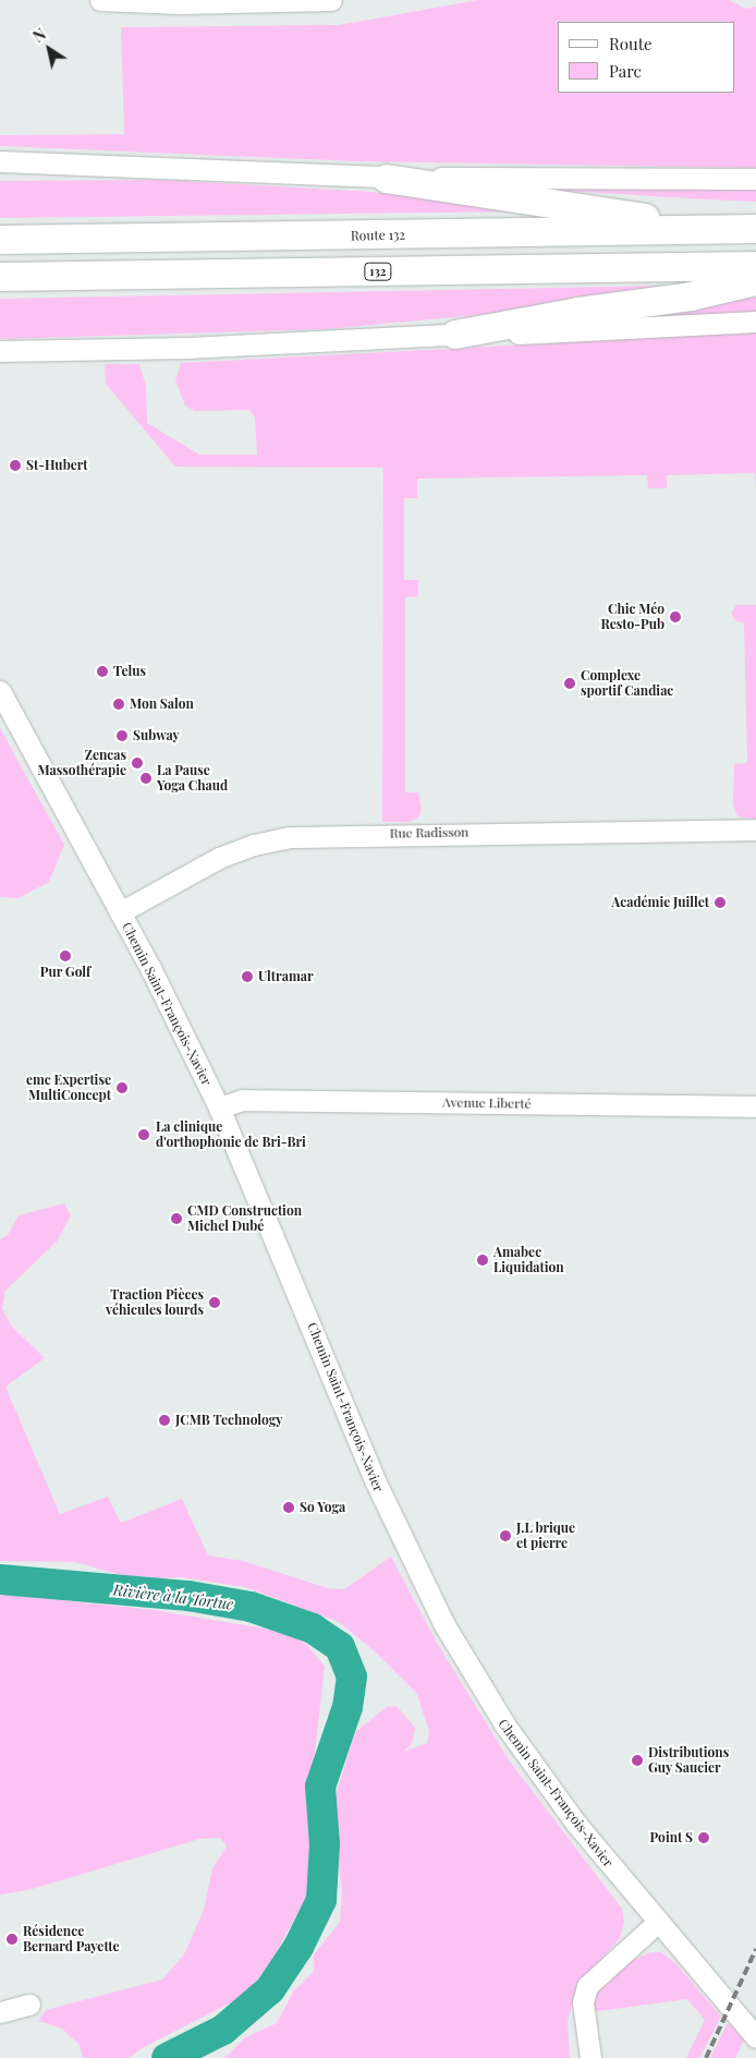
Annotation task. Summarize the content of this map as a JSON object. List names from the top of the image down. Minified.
{"streets":{"highway":["Route 132","132"],"street":["Rue Radisson","Chemin Saint-François-Xavier","Avenue Liberté"]},"crossings":[["Rue Radisson","Chemin Saint-François-Xavier"],["Chemin Saint-François-Xavier","Avenue Liberté"]],"water":["Rivière à la Tortue"],"places":["St-Hubert","Chic Méo Resto-Pub","Telus","Complexe sportif Candiac","Mon Salon","Subway","Zencas Massothérapie","La Pause Yoga Chaud","Académie Juillet","Pur Golf","Ultramar","emc Expertise MultiConcept","La clinique d'orthophonie de Bri-Bri","CMD Construction Michel Dubé","Amabec Liquidation","Traction Pièces véhicules lourds","JCMB Technology","So Yoga","J.L brique et pierre","Distributions Guy Saucier","Point S","Résidence Bernard Payette"],"legend":["Route","Parc"],"north":"top left"}
